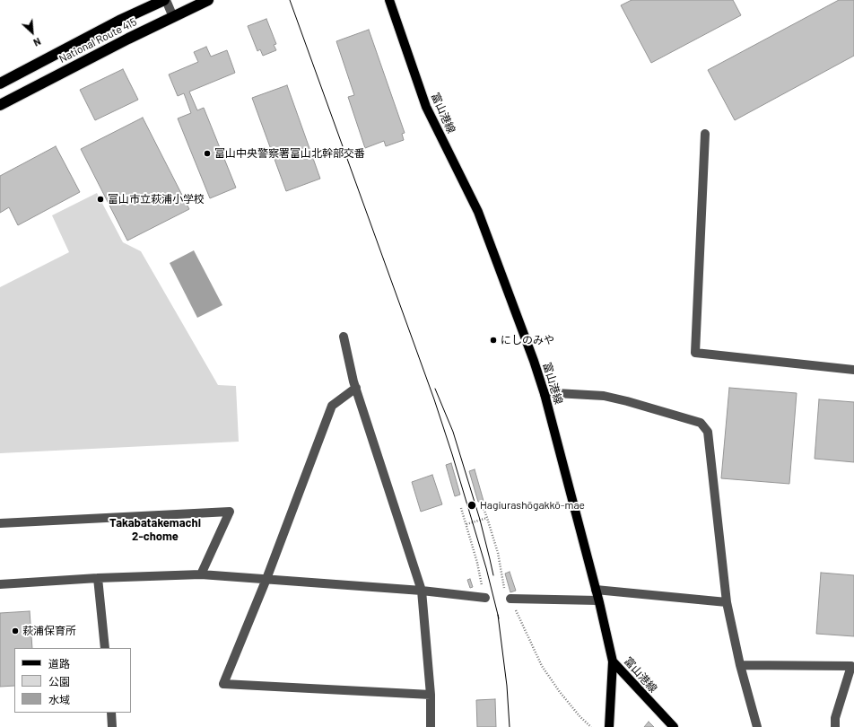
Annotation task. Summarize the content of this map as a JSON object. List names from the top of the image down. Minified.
{"streets":{"highway":["National Route 415"],"main road":["富山港線"]},"districts":["Takabatakemachi 2-chome"],"places":["富山中央警察署富山北幹部交番","富山市立萩浦小学校","にしのみや","Hagiurashōgakkō-mae","萩浦保育所"],"legend":["道路","公園","水域"],"north":"bottom right"}
